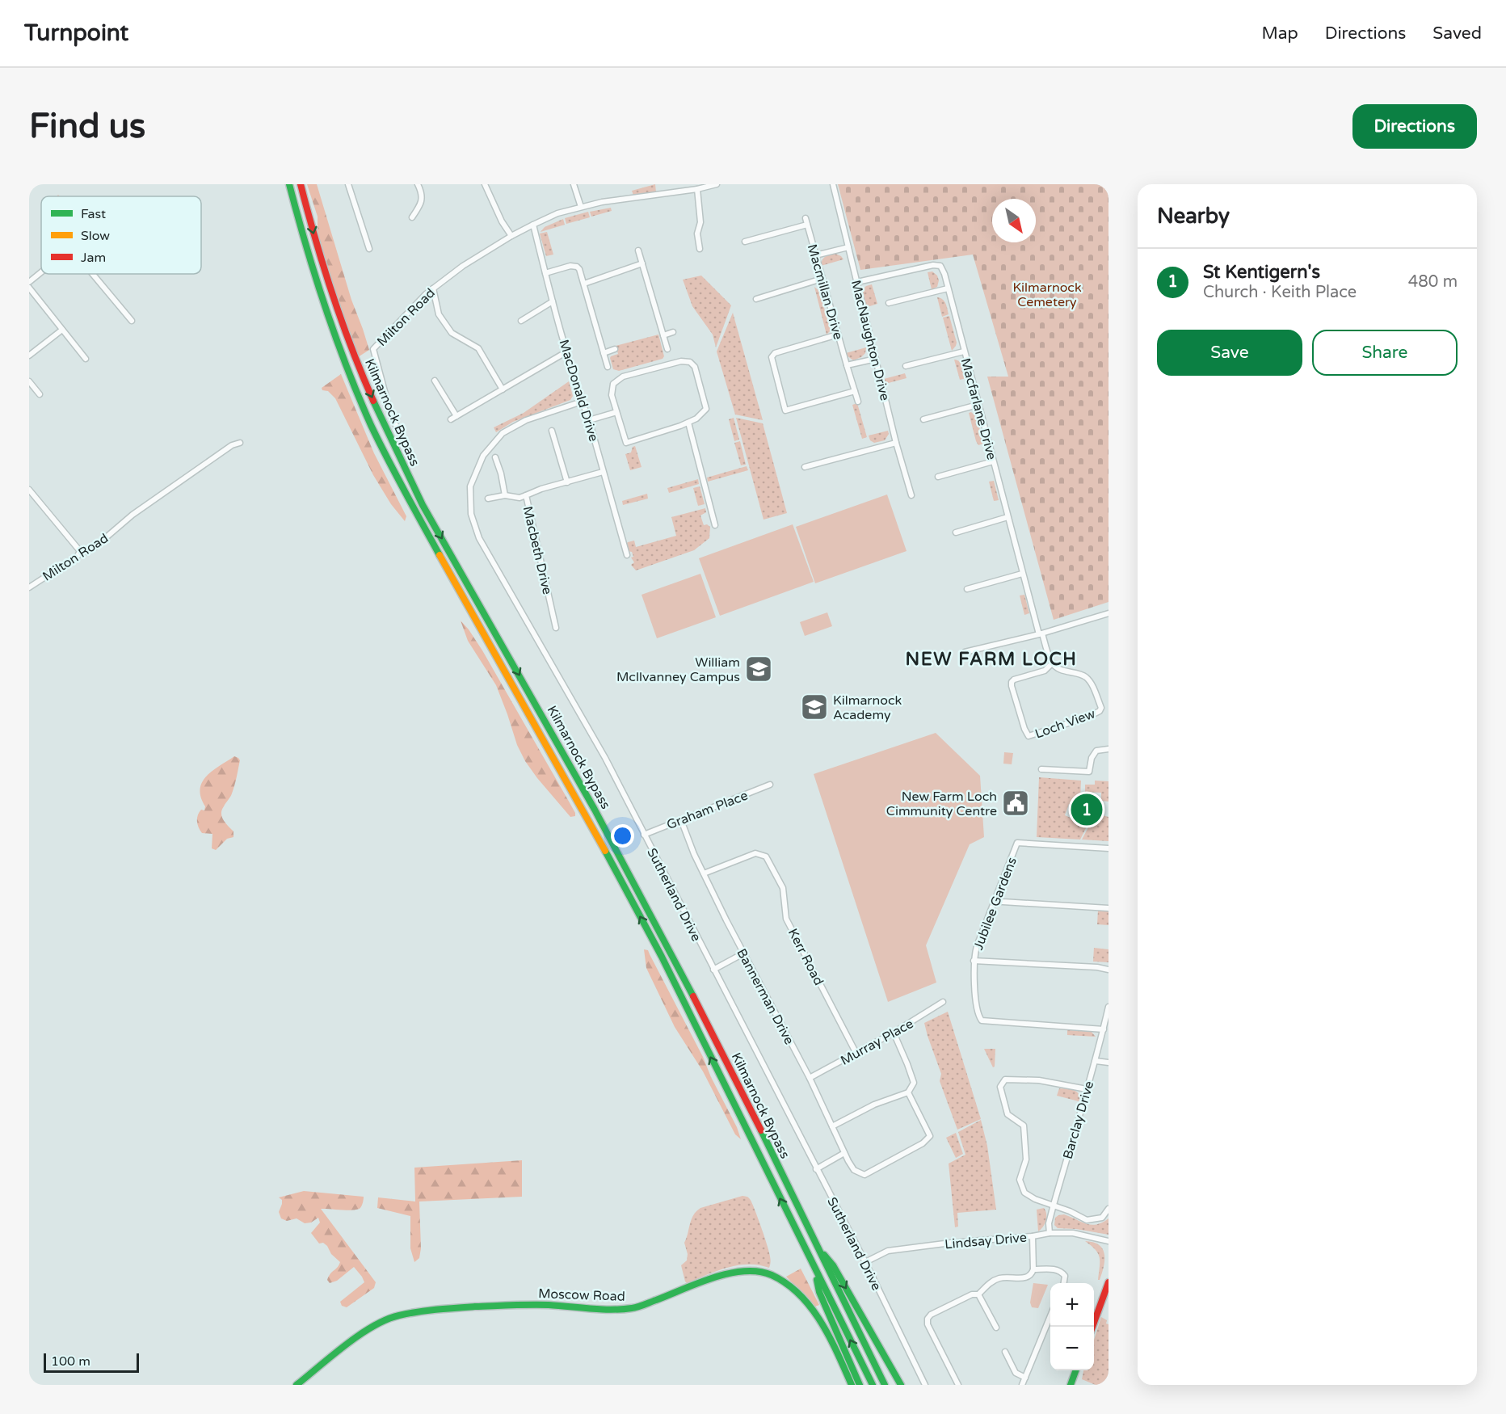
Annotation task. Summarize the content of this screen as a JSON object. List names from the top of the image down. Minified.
{"streets":{"main road":["Kilmarnock Bypass","Moscow Road"],"street":["Macmillan Drive","Milton Road","MacNaughton Drive","MacDonald Drive","Macfarlane Drive","Macbeth Drive","Loch View","Graham Place","Sutherland Drive","Jubilee Gardens","Kerr Road","Bannerman Drive","Murray Place","Barclay Drive","Lindsay Drive"]},"crossings":[["Milton Road","MacDonald Drive"],["MacNaughton Drive","Macfarlane Drive"],["MacDonald Drive","Macbeth Drive"],["MacDonald Drive","Sutherland Drive"],["Graham Place","Sutherland Drive"],["Graham Place","Bannerman Drive"],["Sutherland Drive","Lindsay Drive"],["Jubilee Gardens","Barclay Drive"],["Kerr Road","Bannerman Drive"],["Kerr Road","Murray Place"],["Bannerman Drive","Murray Place"],["Barclay Drive","Lindsay Drive"]],"districts":["NEW FARM LOCH"],"parks":["Kilmarnock Cemetery"],"places":{"school or university":["William McIlvanney Campus","Kilmarnock Academy"],"public building":["New Farm Loch Cimmunity Centre"]},"legend":["Fast","Slow","Jam"],"scale_bar":"100 m","north":"bottom right","page":{"header":"Turnpoint","nav":["Map","Directions","Saved"],"buttons":["Directions",["Save","Share"]],"title":"Find us","heading":"Nearby","list":[{"mark":"1","name":"St Kentigern's","note":"Church · Keith Place","value":"480 m"}],"pins":"1","map_buttons":["+","−"],"scale":"100 m"}}
